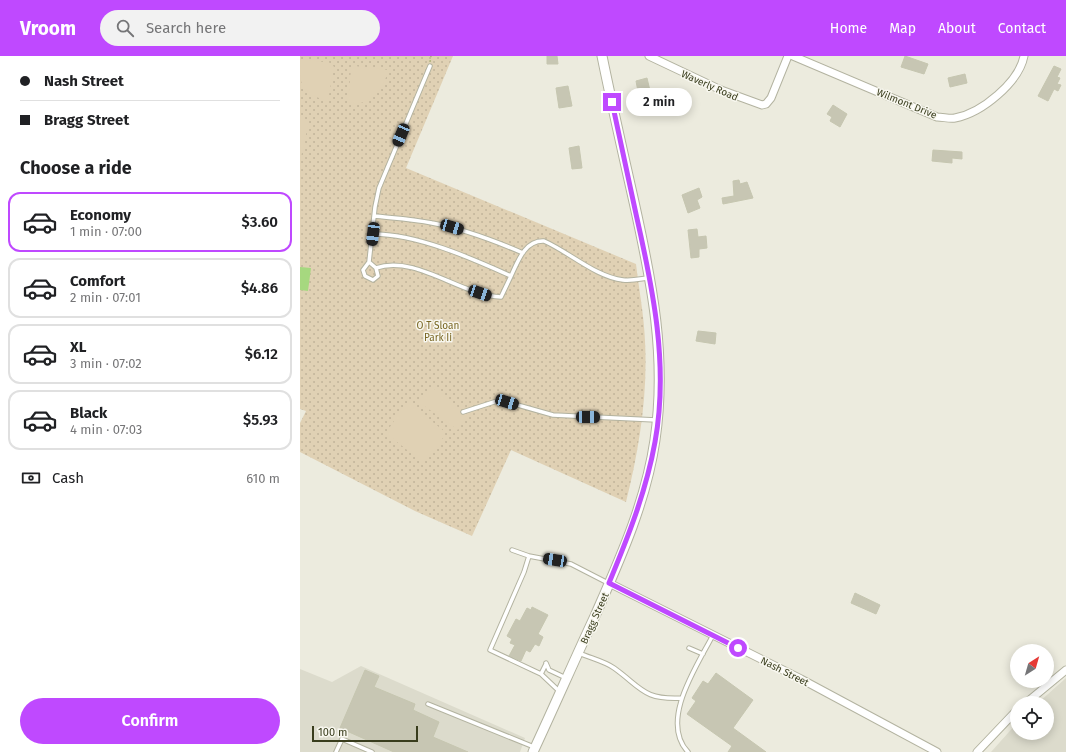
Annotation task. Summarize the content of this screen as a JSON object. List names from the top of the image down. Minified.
{"streets":{"street":["Waverly Road","Wilmont Drive","Bragg Street","Nash Street"]},"crossings":[["Bragg Street","Nash Street"]],"parks":["O T Sloan Park Ii"],"scale_bar":"100 m","north":"top right","page":{"header":"Vroom","search":"Search here","nav":["Home","Map","About","Contact"],"banner":["Nash Street","Bragg Street"],"bubble":"2 min","heading":"Choose a ride","list":[{"name":"Economy","note":"1 min · 07:00","value":"$3.60"},{"name":"Comfort","note":"2 min · 07:01","value":"$4.86"},{"name":"XL","note":"3 min · 07:02","value":"$6.12"},{"name":"Black","note":"4 min · 07:03","value":"$5.93"}],"pay":["Cash","610 m"],"buttons":"Confirm","scale":"100 m"}}
